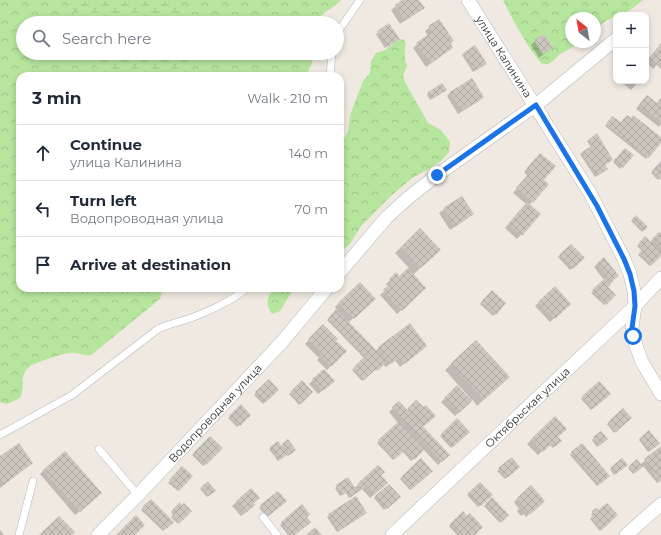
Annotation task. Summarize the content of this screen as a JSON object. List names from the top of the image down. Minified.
{"streets":{"street":["улица Калинина","Октябрьская улица","Водопроводная улица"]},"crossings":[["улица Калинина","Октябрьская улица"]],"north":"top left","page":{"map_buttons":["+","−"],"search":"Search here","heading":["3 min","Walk · 210 m"],"list":[["Continue","улица Калинина","140 m"],["Turn left","Водопроводная улица","70 m"],"Arrive at destination"]}}
